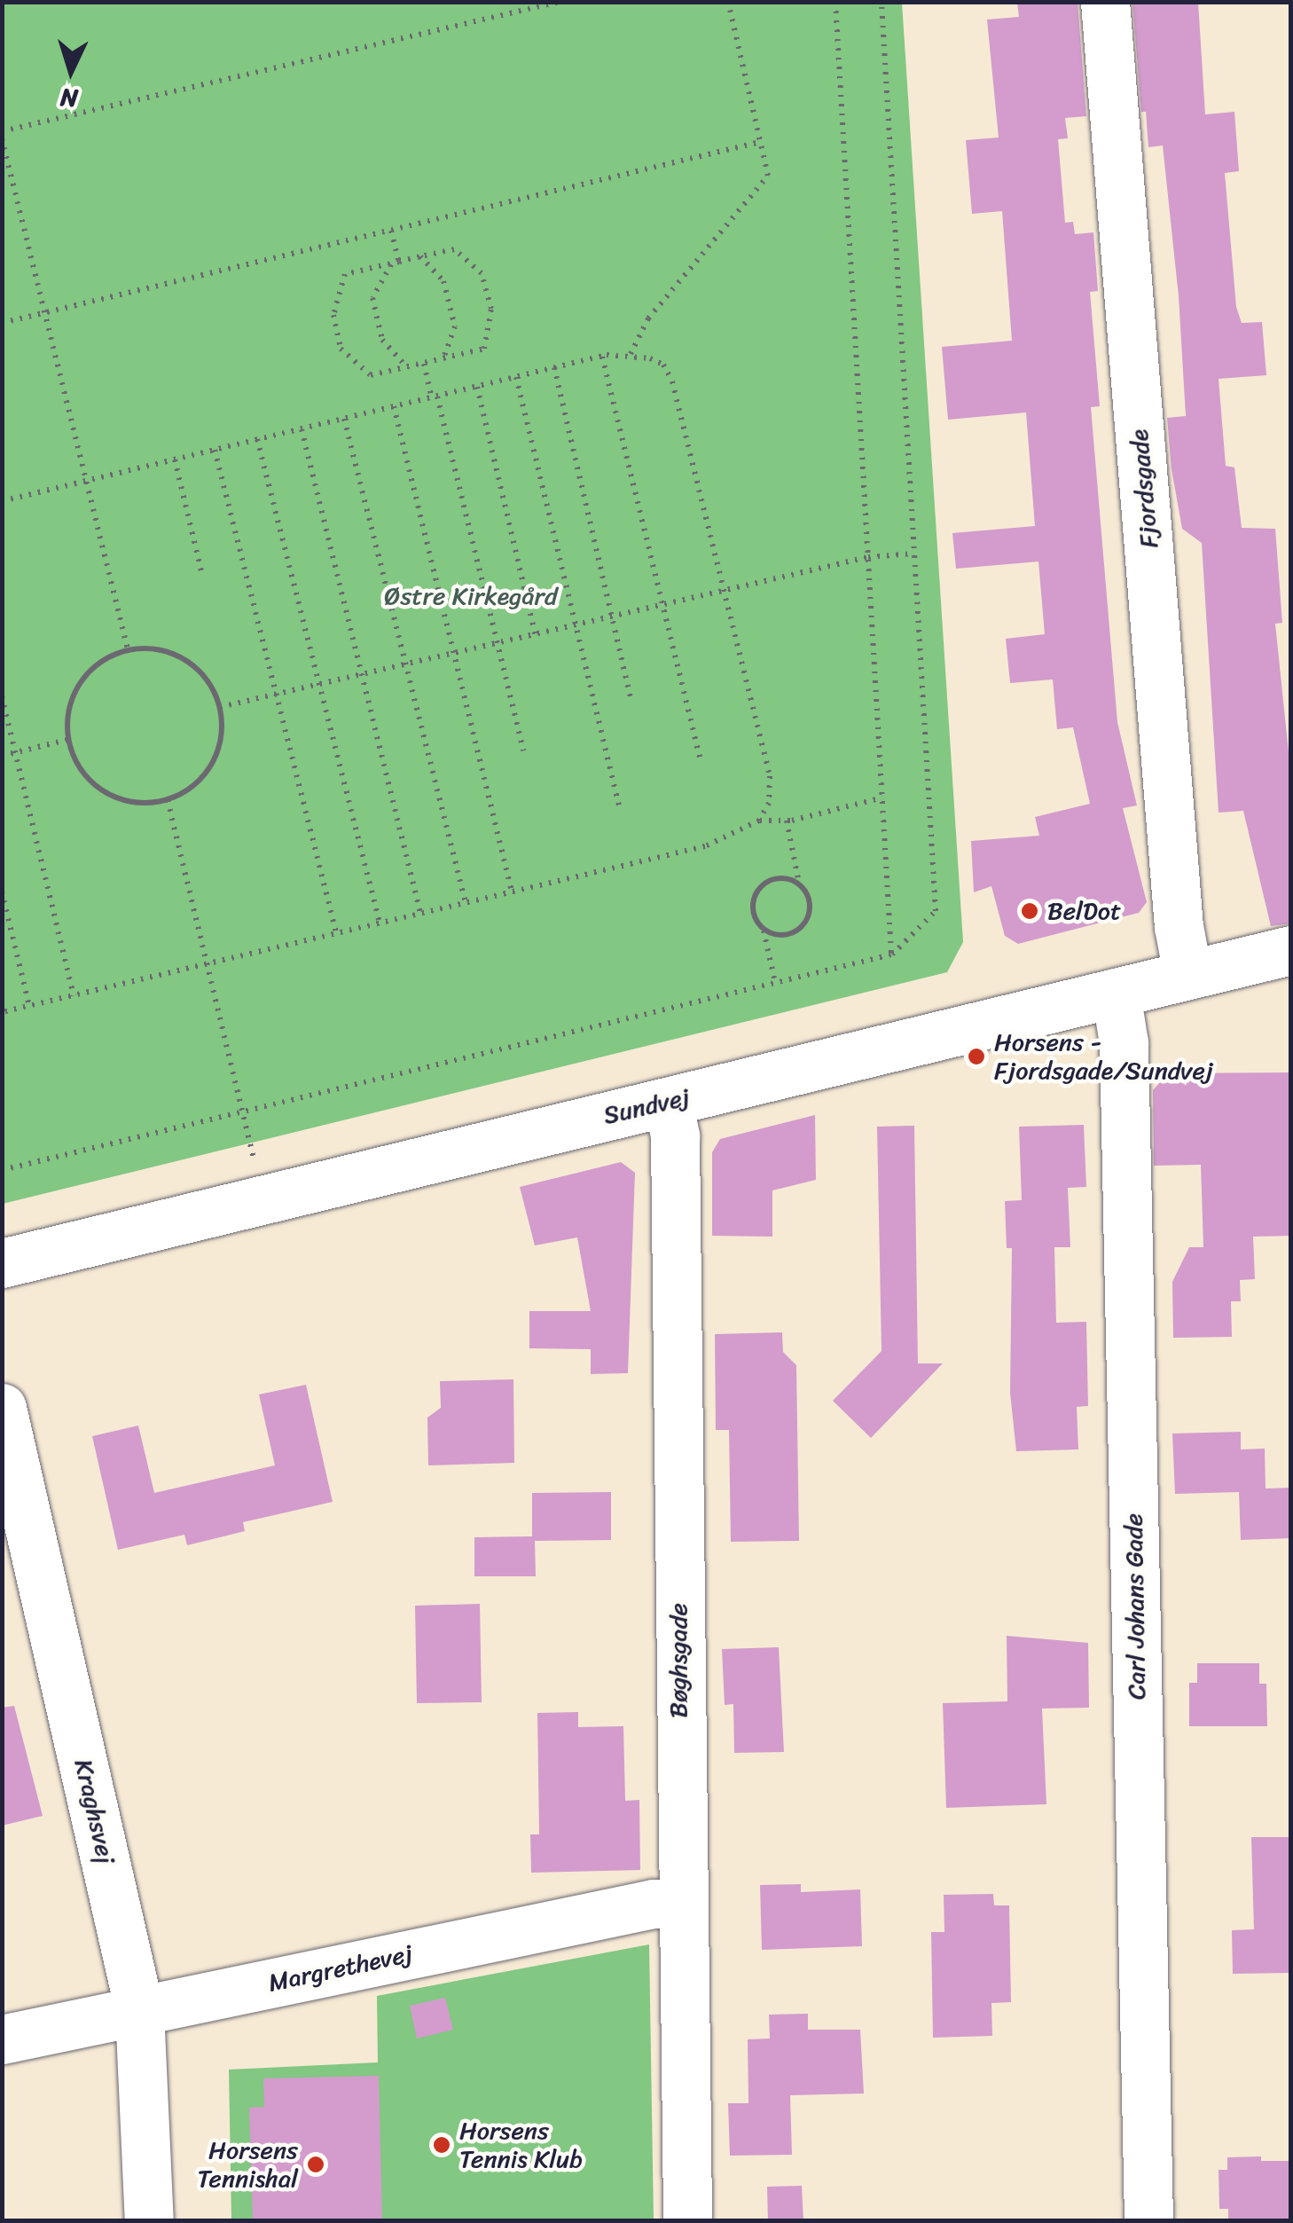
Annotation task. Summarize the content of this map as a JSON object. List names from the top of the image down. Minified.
{"streets":{"street":["Fjordsgade","Sundvej","Carl Johans Gade","Bøghsgade","Kraghsvej","Margrethevej"]},"crossings":[["Fjordsgade","Sundvej"],["Sundvej","Carl Johans Gade"],["Sundvej","Bøghsgade"],["Bøghsgade","Margrethevej"],["Kraghsvej","Margrethevej"]],"parks":["Østre Kirkegård"],"places":["BelDot","Horsens - Fjordsgade/Sundvej","Horsens Tennis Klub","Horsens Tennishal"],"north":"bottom"}
